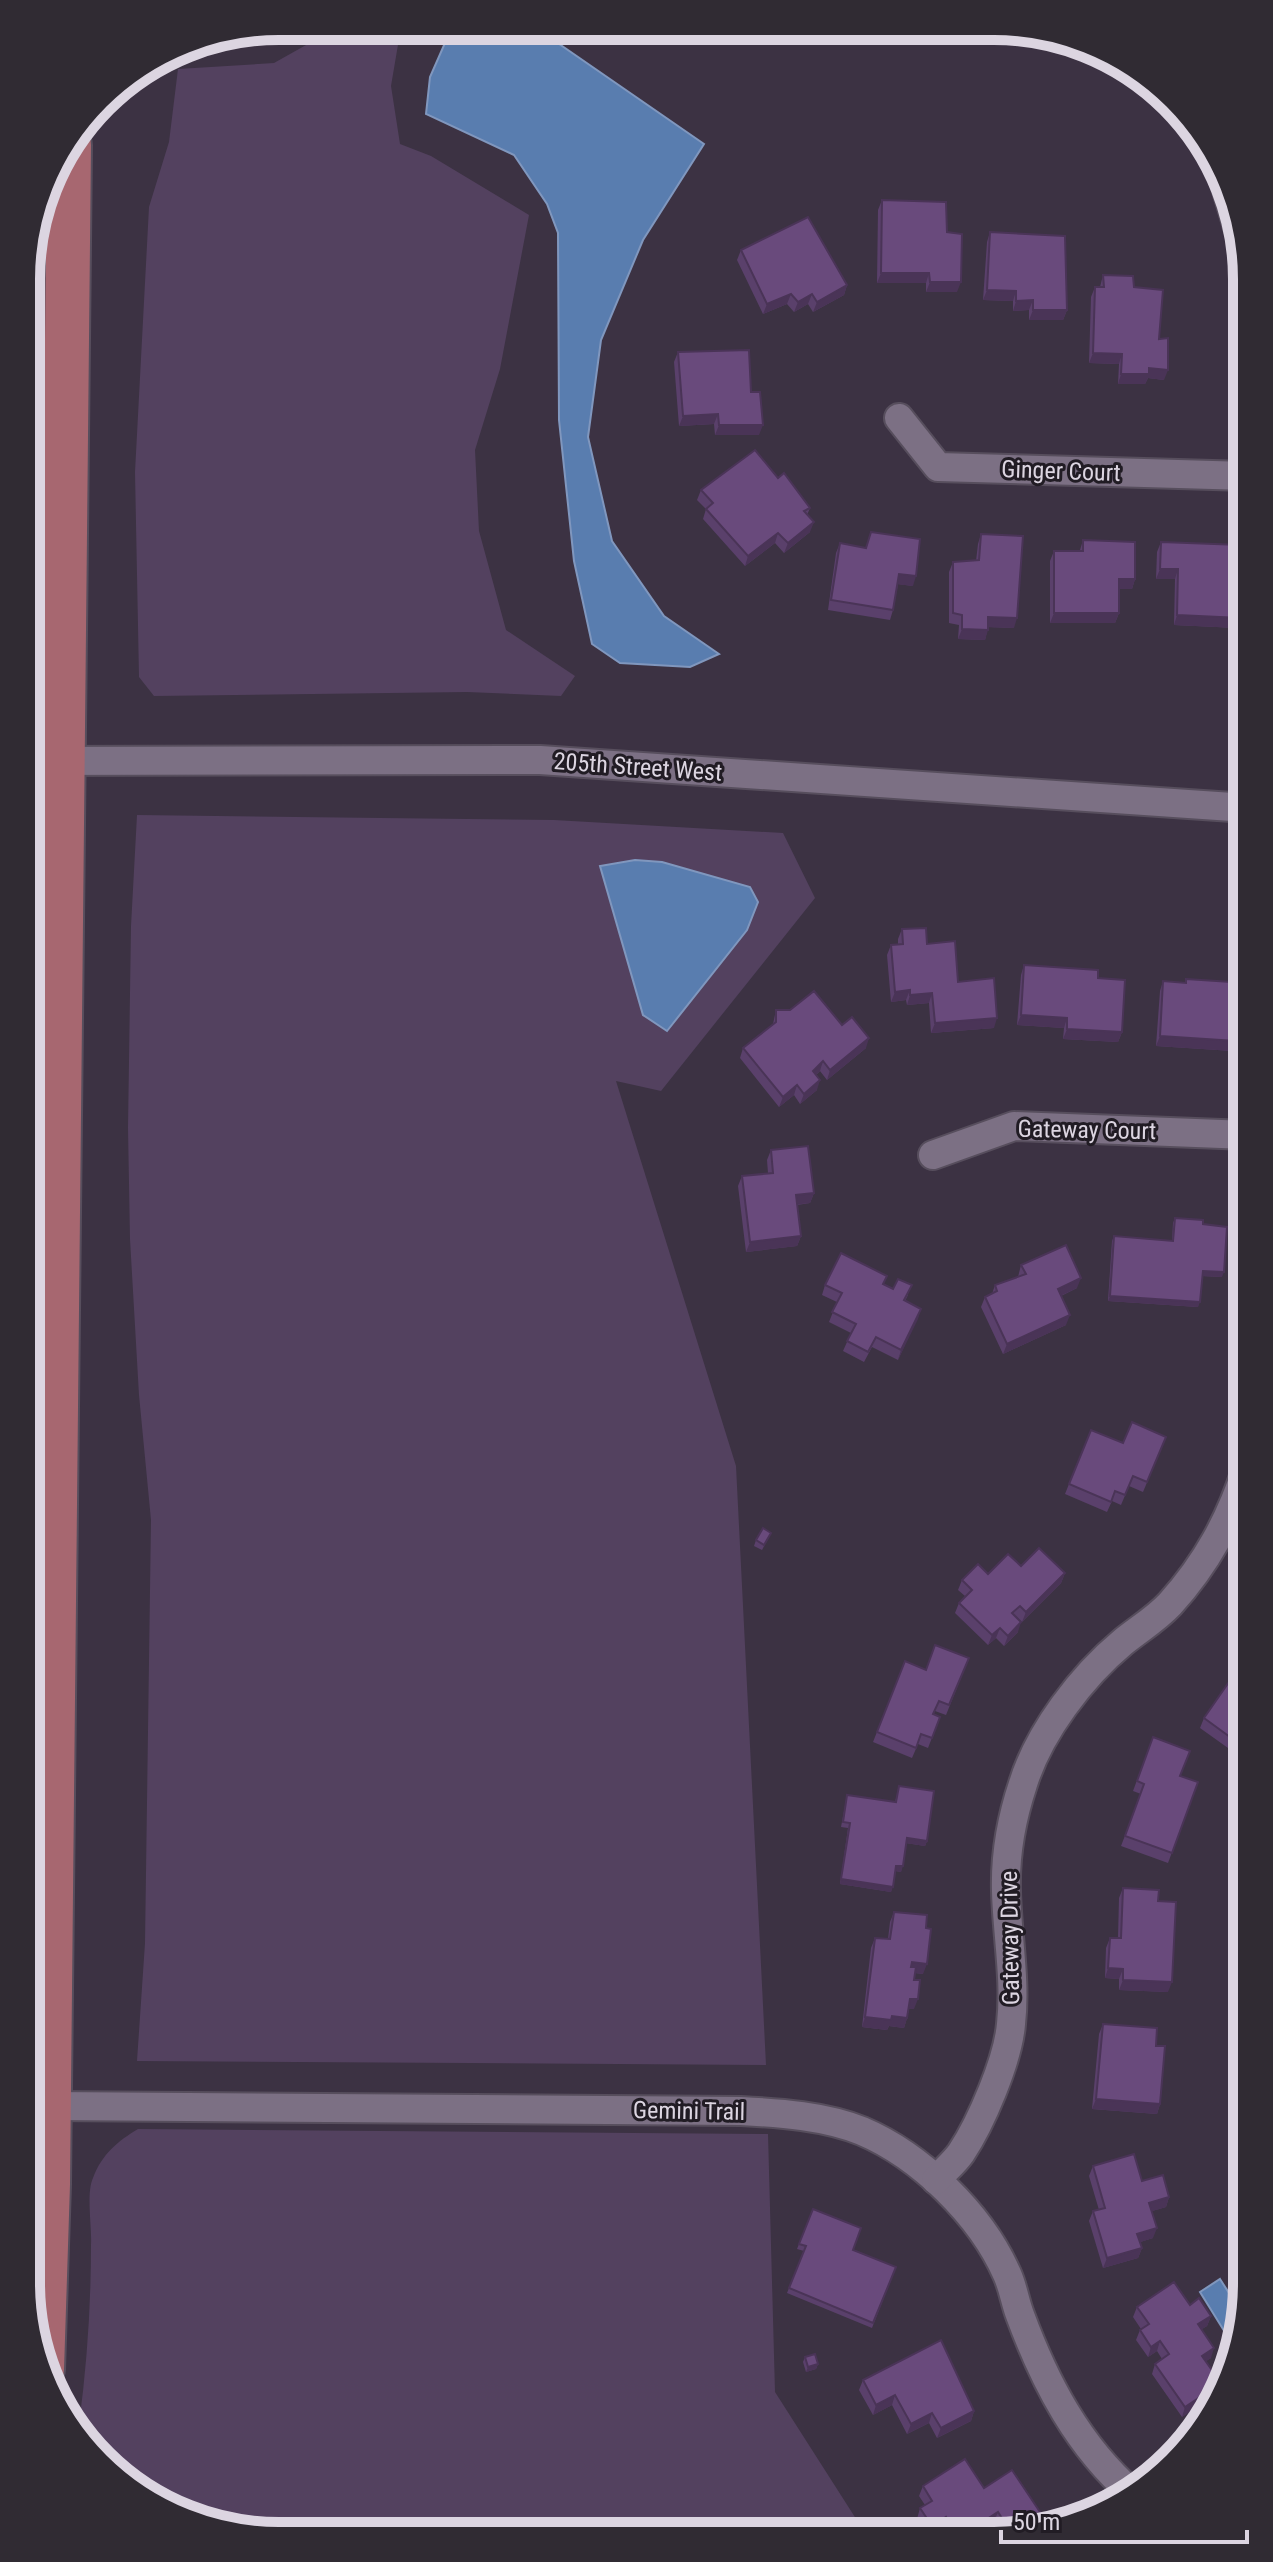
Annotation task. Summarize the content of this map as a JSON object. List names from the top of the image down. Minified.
{"streets":{"street":["Ginger Court","205th Street West","Gateway Court","Gateway Drive","Gemini Trail"]},"crossings":[["Gateway Drive","Gemini Trail"]],"scale_bar":"50 m"}
